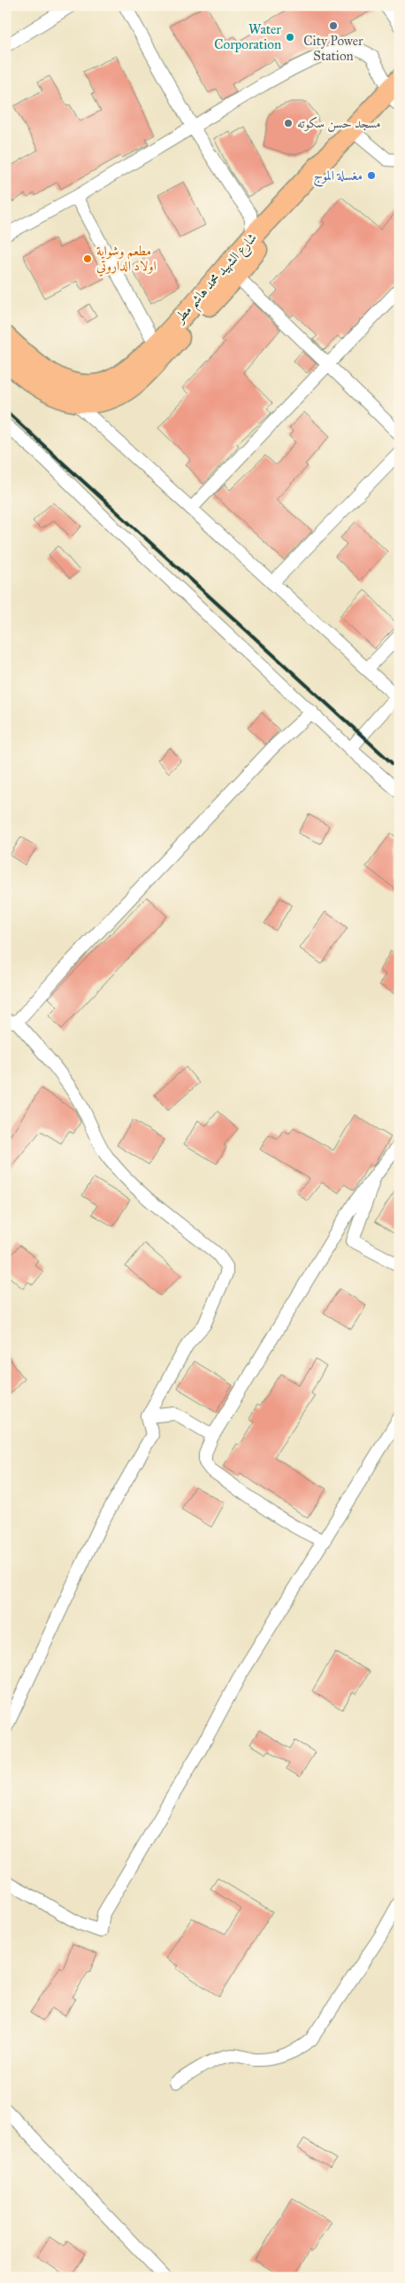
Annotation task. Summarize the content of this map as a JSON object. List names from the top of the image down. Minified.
{"streets":{"main road":["شارع الشهيد محمد هاشم مطر"]},"places":["City Power Station","Water Corporation","مسجد حسن سكوته","مغسلة الموج","مطعم وشواية اولاد الداروتي"]}
